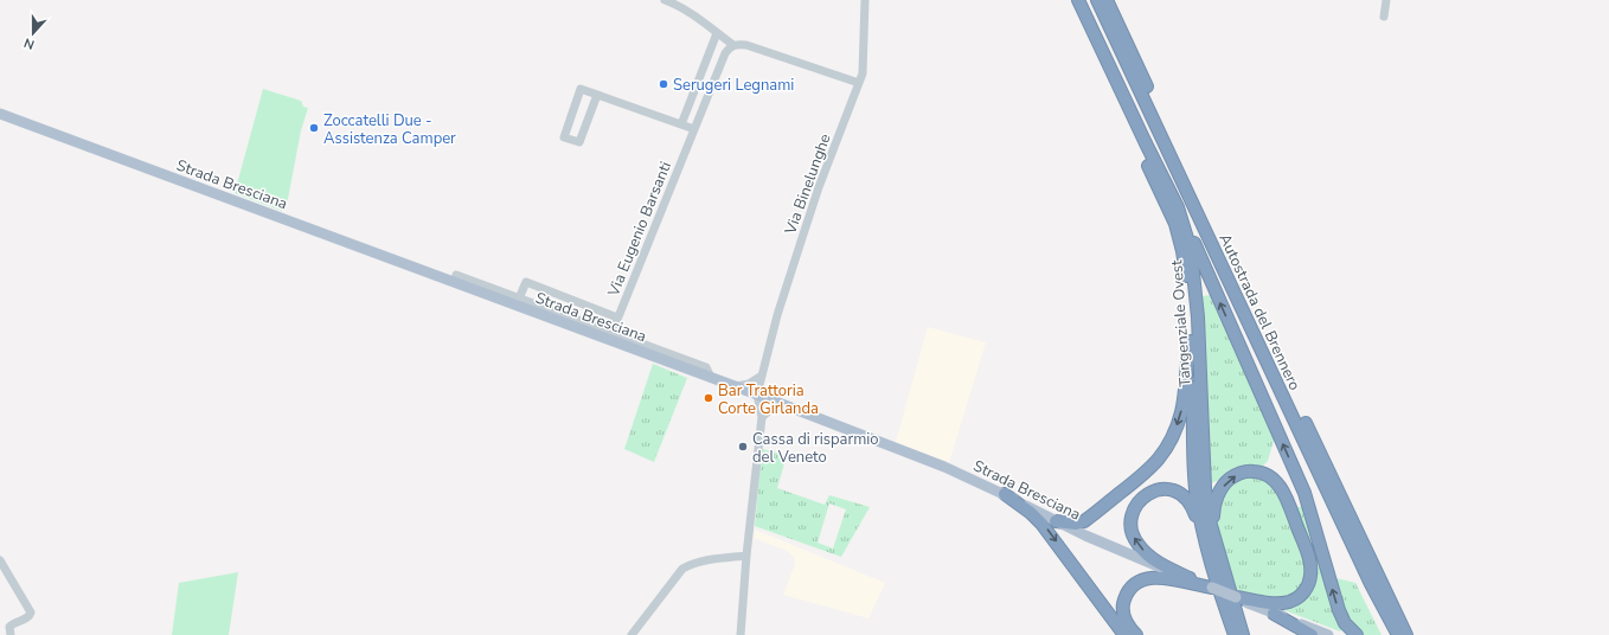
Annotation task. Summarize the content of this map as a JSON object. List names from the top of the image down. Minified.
{"streets":{"highway":["Autostrada del Brennero","Tangenziale Ovest"],"main road":["Strada Bresciana"],"street":["Via Binelunghe","Via Eugenio Barsanti"]},"crossings":[["Strada Bresciana","Via Binelunghe"],["Strada Bresciana","Via Eugenio Barsanti"]],"places":["Serugeri Legnami","Zoccatelli Due - Assistenza Camper","Bar Trattoria Corte Girlanda","Cassa di risparmio del Veneto"],"north":"bottom"}
